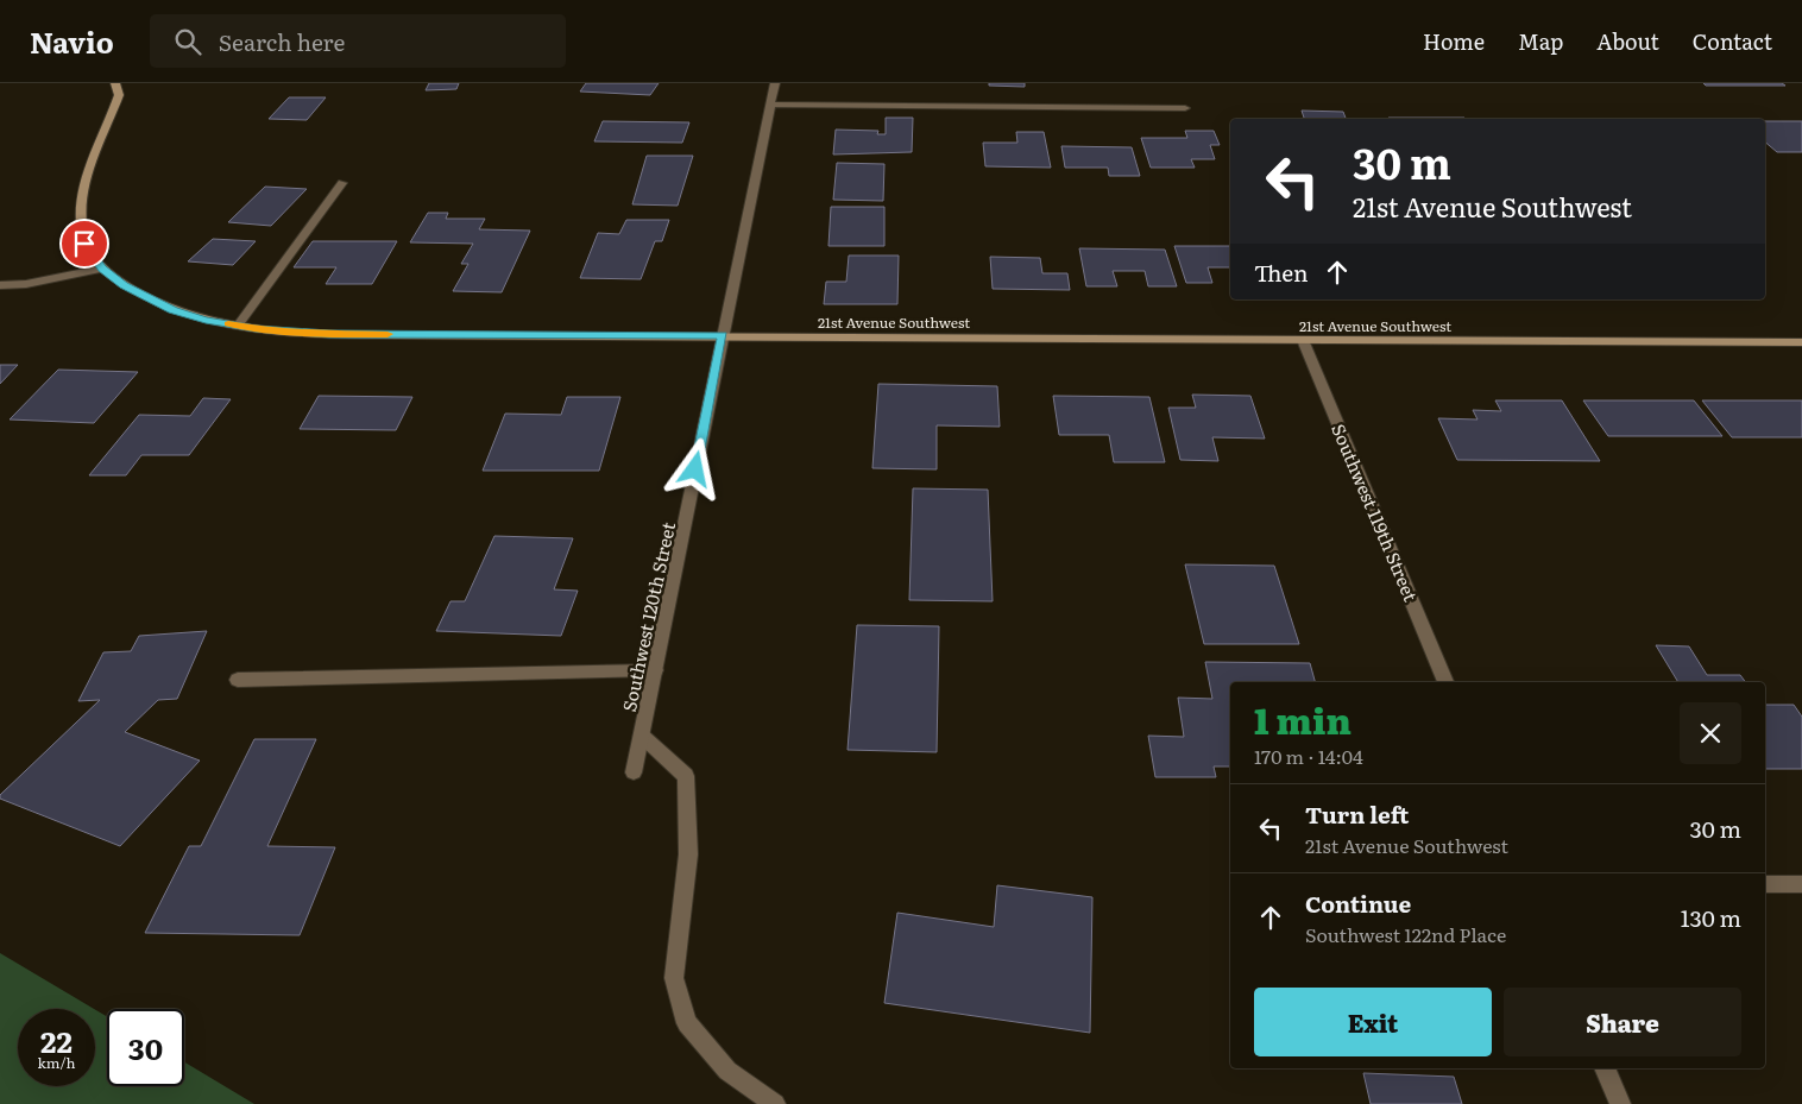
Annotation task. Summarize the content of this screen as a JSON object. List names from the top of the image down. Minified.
{"streets":{"street":["21st Avenue Southwest","Southwest 119th Street","Southwest 120th Street"]},"crossings":[["21st Avenue Southwest","Southwest 119th Street"],["21st Avenue Southwest","Southwest 120th Street"]],"page":{"header":"Navio","search":"Search here","nav":["Home","Map","About","Contact"],"turn":["30 m","21st Avenue Southwest"],"then":"Then","heading":["1 min","170 m · 14:04"],"list":[{"name":"Turn left","note":"21st Avenue Southwest","value":"30 m"},{"name":"Continue","note":"Southwest 122nd Place","value":"130 m"}],"buttons":["Exit","Share"],"speed":"22 km/h","limit":"30"}}
